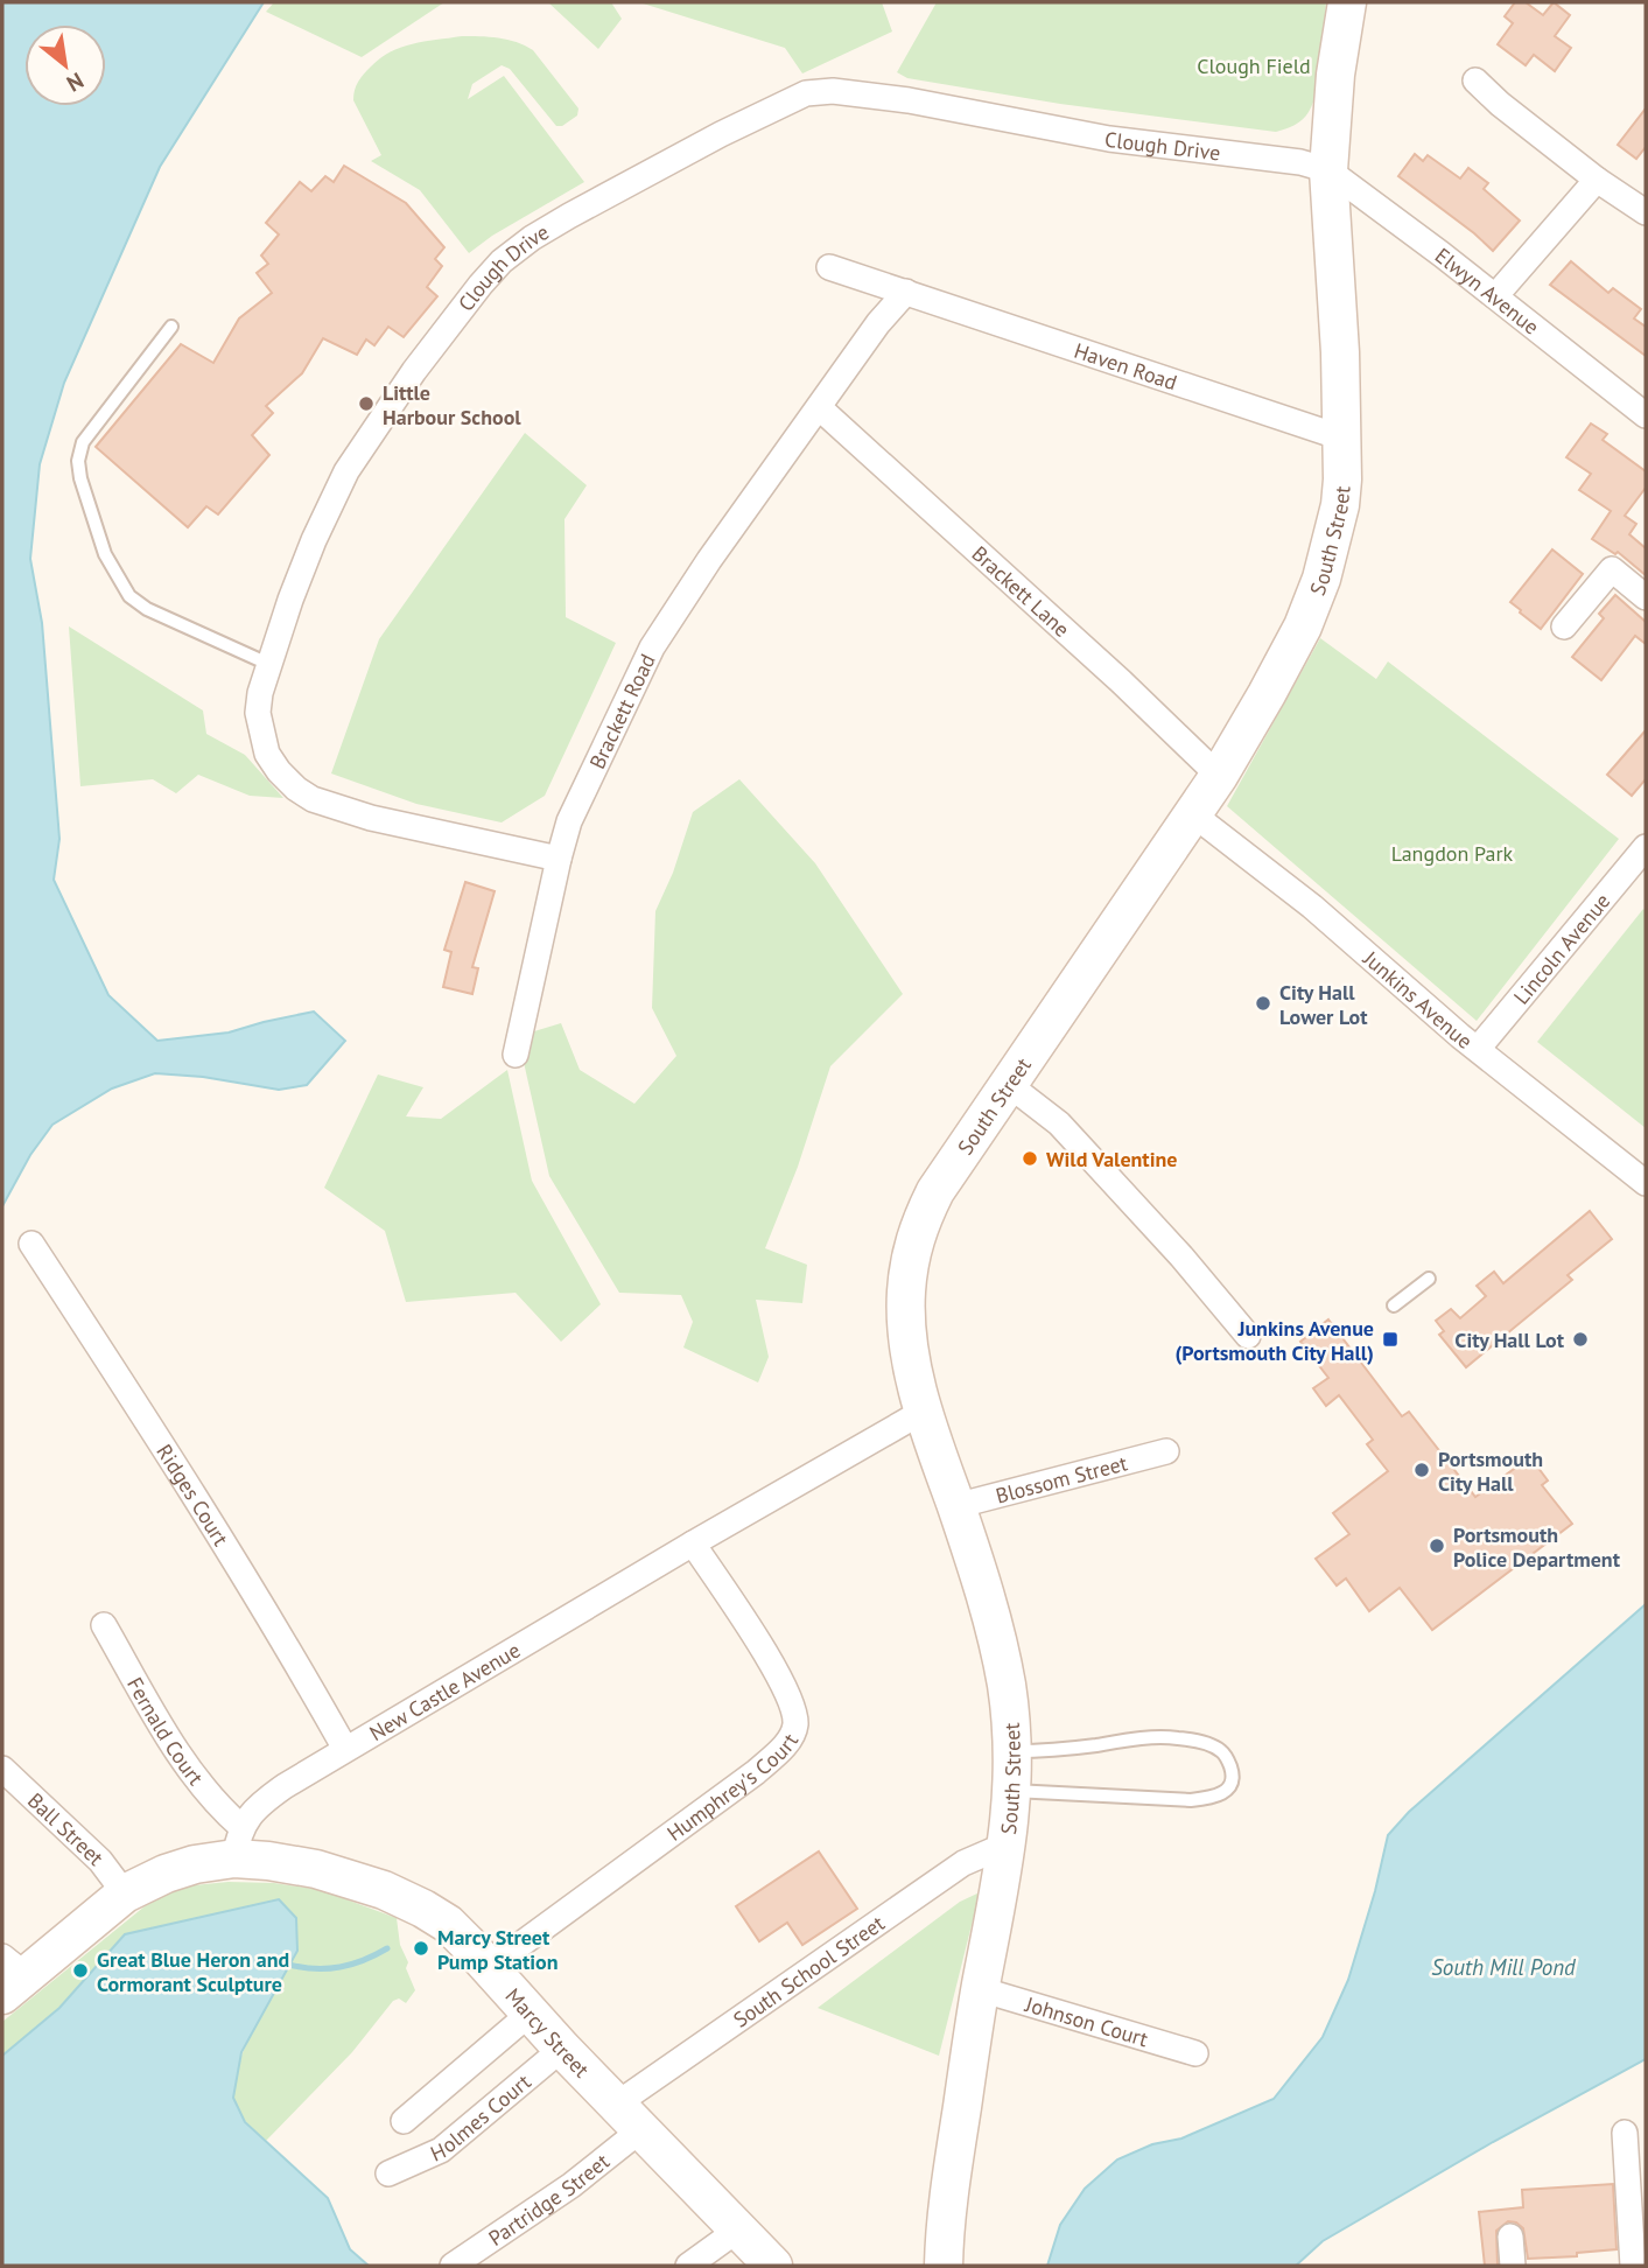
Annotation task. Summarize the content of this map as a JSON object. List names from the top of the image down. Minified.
{"streets":{"street":["Clough Drive","Elwyn Avenue","Haven Road","South Street","Brackett Lane","Brackett Road","Lincoln Avenue","Junkins Avenue","Blossom Street","Ridges Court","New Castle Avenue","Fernald Court","Humphrey's Court","Ball Street","South School Street","Johnson Court","Marcy Street","Holmes Court","Partridge Street"]},"crossings":[["Clough Drive","Elwyn Avenue"],["Clough Drive","South Street"],["Clough Drive","Brackett Road"],["Elwyn Avenue","South Street"],["Haven Road","South Street"],["South Street","Brackett Lane"],["South Street","Junkins Avenue"],["South Street","Blossom Street"],["South Street","New Castle Avenue"],["South Street","South School Street"],["South Street","Johnson Court"],["Brackett Lane","Brackett Road"],["Lincoln Avenue","Junkins Avenue"],["Ridges Court","New Castle Avenue"],["New Castle Avenue","Fernald Court"],["New Castle Avenue","Humphrey's Court"],["New Castle Avenue","Marcy Street"],["Fernald Court","Marcy Street"],["Humphrey's Court","Marcy Street"],["South School Street","Marcy Street"],["South School Street","Partridge Street"],["Marcy Street","Holmes Court"],["Marcy Street","Partridge Street"]],"water":["South Mill Pond"],"parks":["Clough Field","Langdon Park"],"places":{"other":["Little Harbour School","City Hall Lower Lot","Wild Valentine","City Hall Lot","Portsmouth City Hall","Portsmouth Police Department","Marcy Street Pump Station","Great Blue Heron and Cormorant Sculpture"],"transit":["Junkins Avenue (Portsmouth City Hall)"]},"north":"bottom right"}
